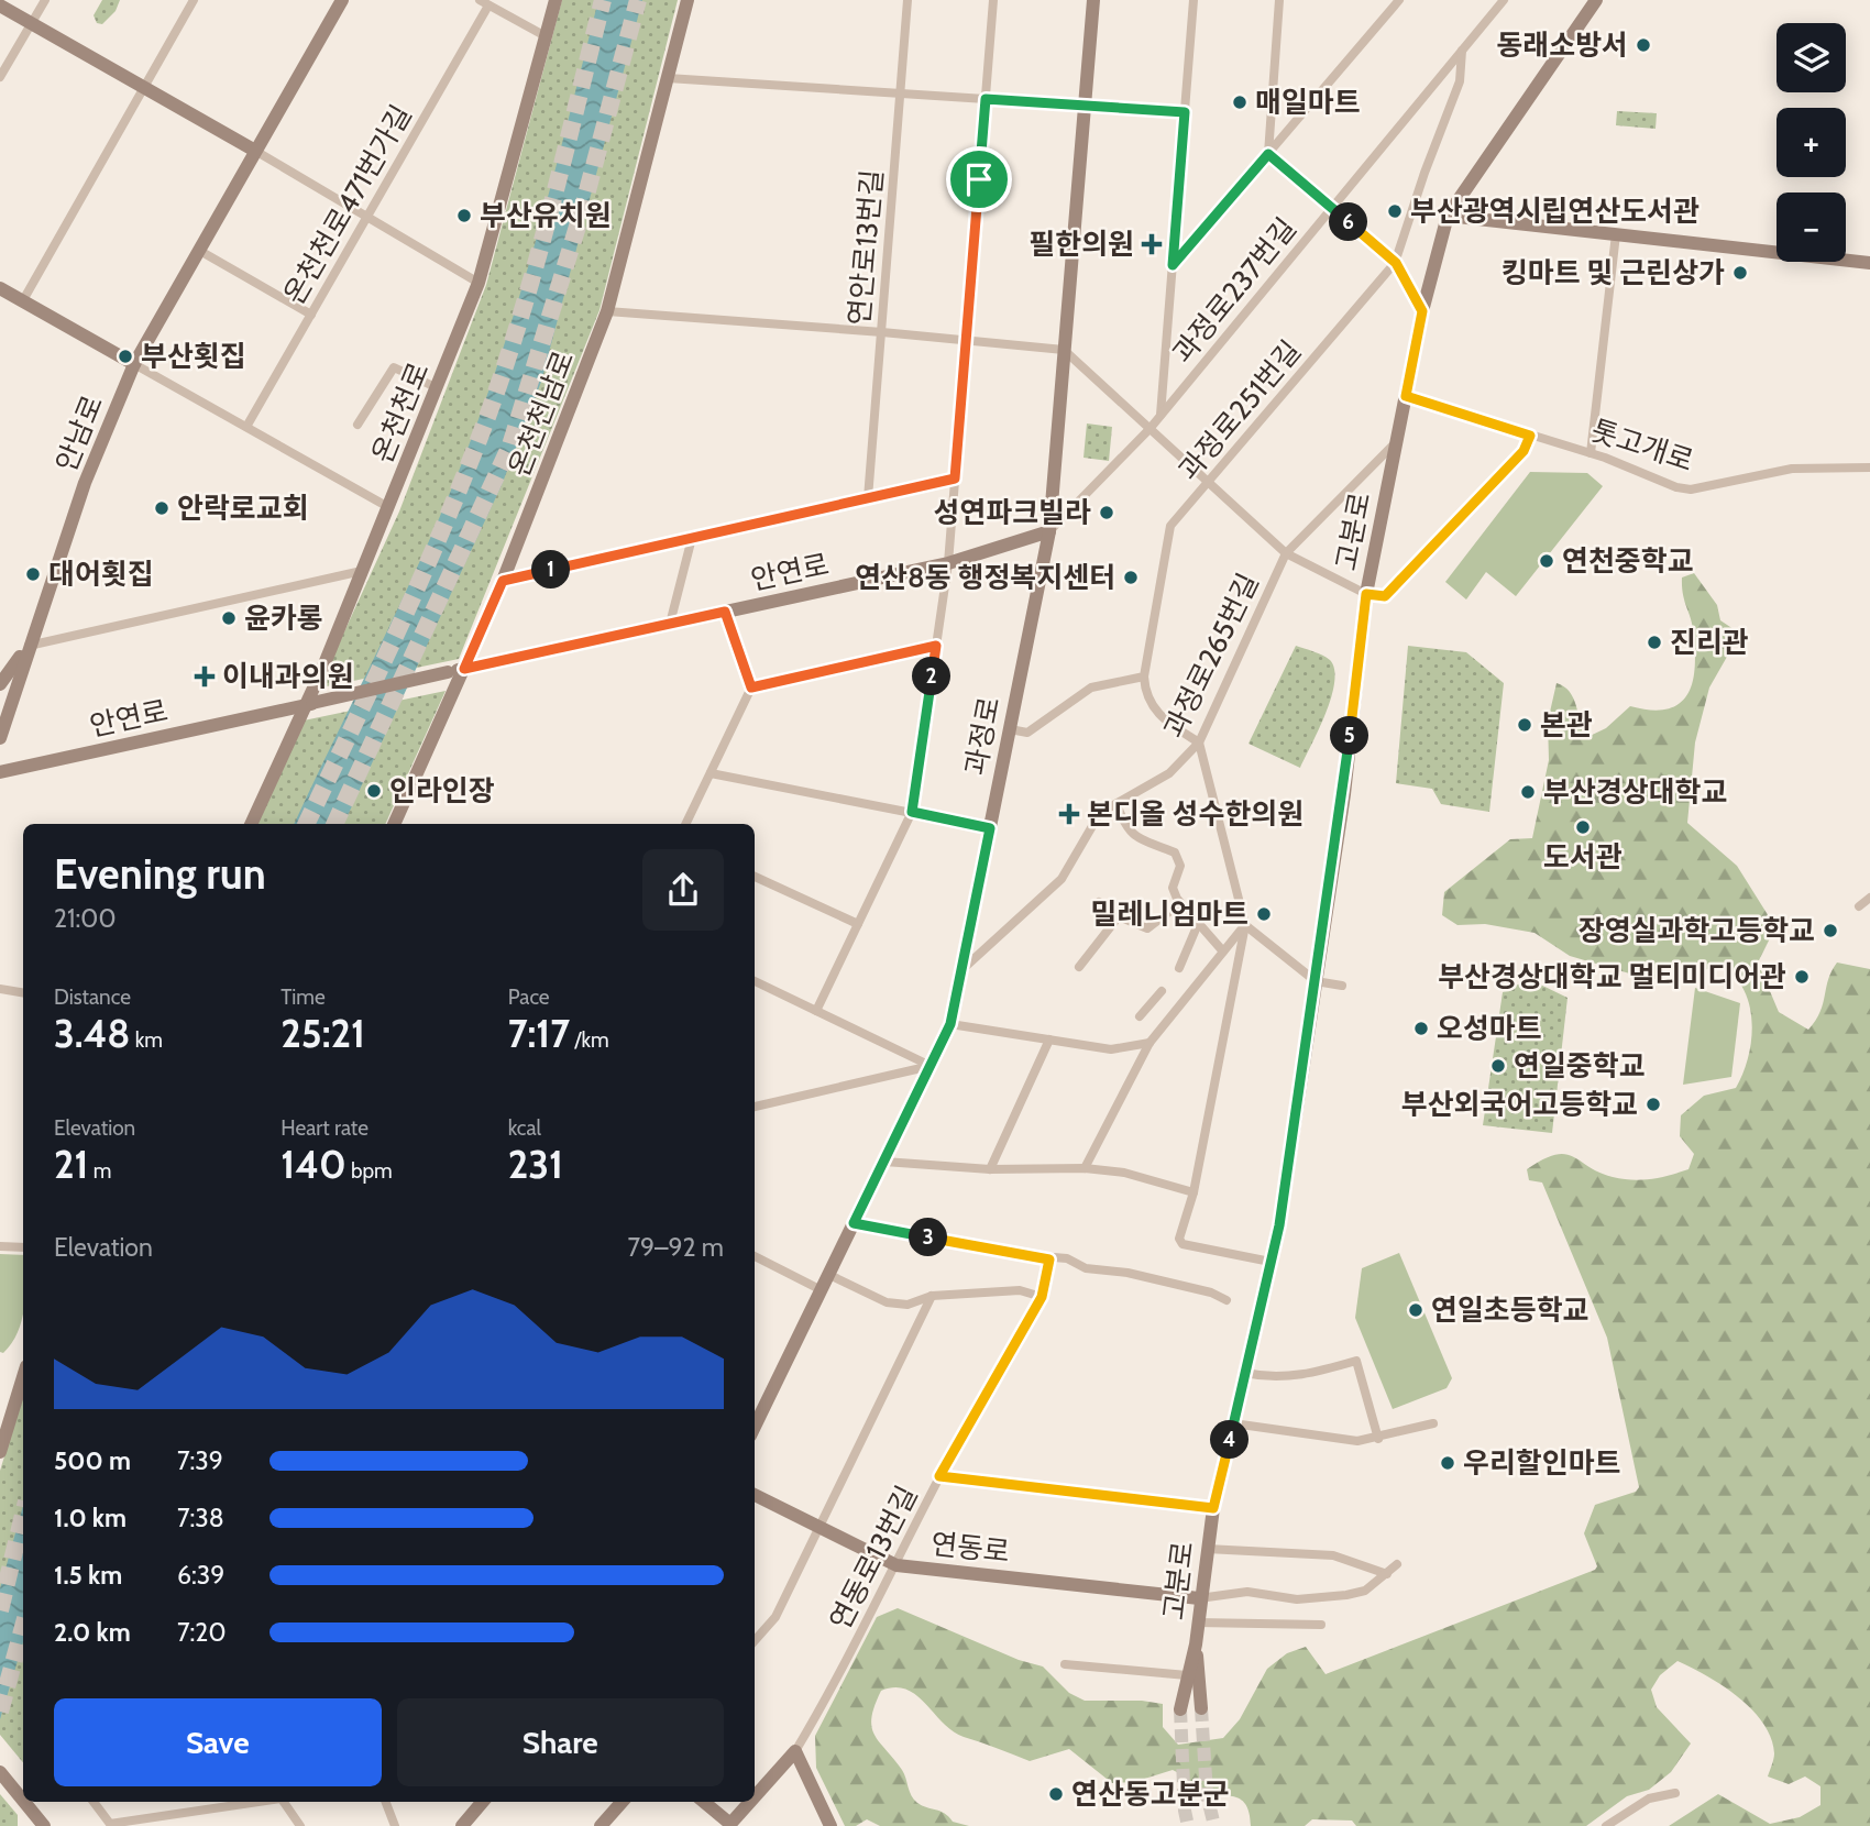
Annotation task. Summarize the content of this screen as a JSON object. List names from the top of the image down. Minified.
{"streets":{"street":["온천천로471번가길","연안로13번길","과정로237번길","과정로251번길","온천천로","온천천남로","안남로","톳고개로","고분로","안연로","과정로265번길","과정로","연동로","연동로13번길"]},"crossings":[["과정로237번길","과정로251번길"],["과정로237번길","안연로"],["과정로237번길","과정로"],["온천천로","안연로"],["온천천남로","안연로"],["톳고개로","고분로"],["고분로","과정로265번길"],["고분로","연동로"],["안연로","과정로"],["과정로265번길","과정로"],["연동로","연동로13번길"]],"places":{"other":["동래소방서","매일마트","부산광역시립연산도서관","부산유치원","킹마트 및 근린상가","부산횟집","안락로교회","성연파크빌라","연천중학교","대어횟집","연산8동 행정복지센터","윤카롱","진리관","본관","인라인장","부산경상대학교","도서관","밀레니엄마트","장영실과학고등학교","부산경상대학교 멀티미디어관","오성마트","연일중학교","부산외국어고등학교","연일초등학교","우리할인마트","연산동고분군"],"health":["필한의원","이내과의원","본디올 성수한의원"]},"page":{"map_buttons":["+","−"],"pins":["6","1","2","5","3","4"],"heading":["Evening run","21:00"],"stats":[["Distance","3.48 km"],["Time","25:21"],["Pace","7:17 /km"],["Elevation","21 m"],["Heart rate","140 bpm"],["kcal","231"]],"chart":["Elevation","79–92 m"],"list":[{"name":"500 m","note":"7:39"},{"name":"1.0 km","note":"7:38"},{"name":"1.5 km","note":"6:39"},{"name":"2.0 km","note":"7:20"}],"buttons":["Save","Share"]}}
